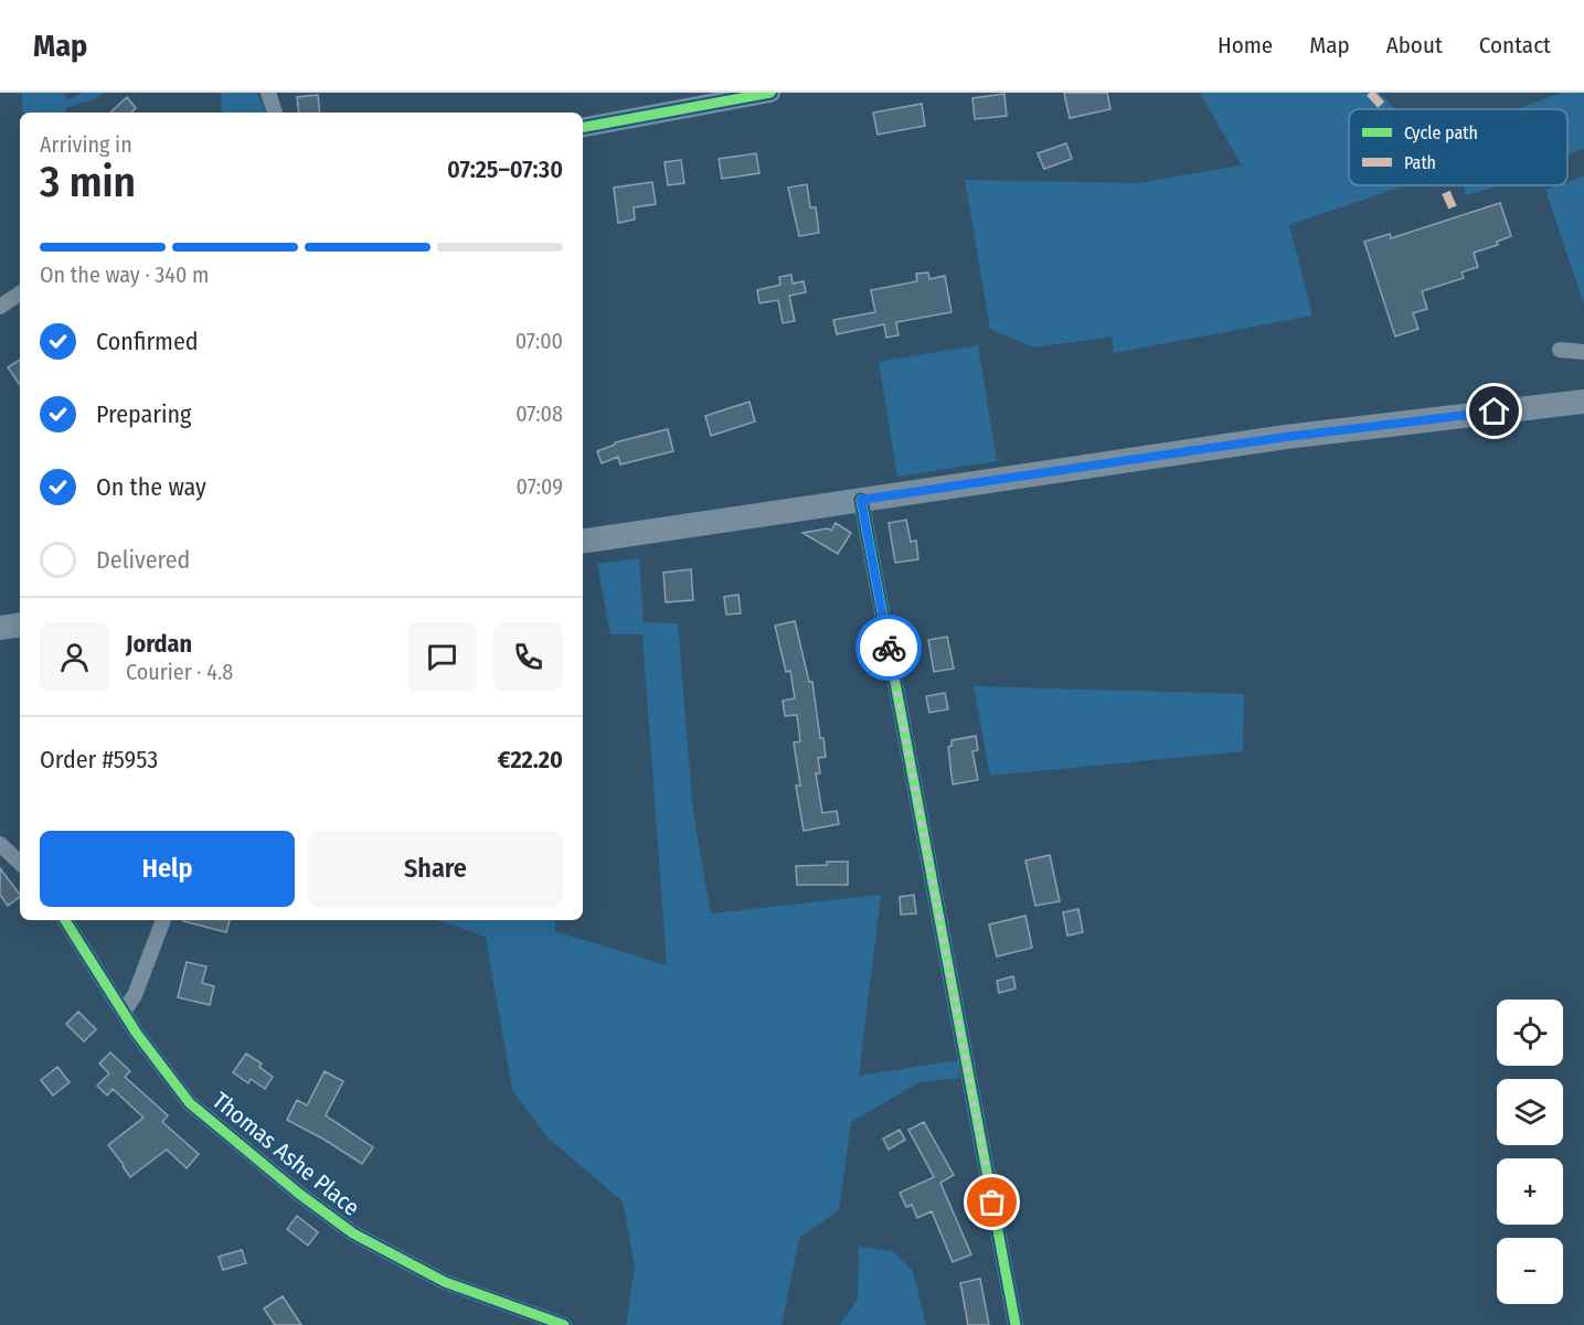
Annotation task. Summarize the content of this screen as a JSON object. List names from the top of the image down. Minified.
{"streets":{"street":["Thomas Ashe Place"]},"legend":["Cycle path","Path"],"page":{"header":"Map","nav":["Home","Map","About","Contact"],"heading":["3 min","Arriving in","07:25–07:30"],"panel":["Jordan","Courier · 4.8","Order #5953","€22.20"],"bar":"On the way · 340 m","list":[["Confirmed","07:00"],["Preparing","07:08"],["On the way","07:09"],"Delivered"],"buttons":["Help","Share"],"map_buttons":["+","−"]}}
